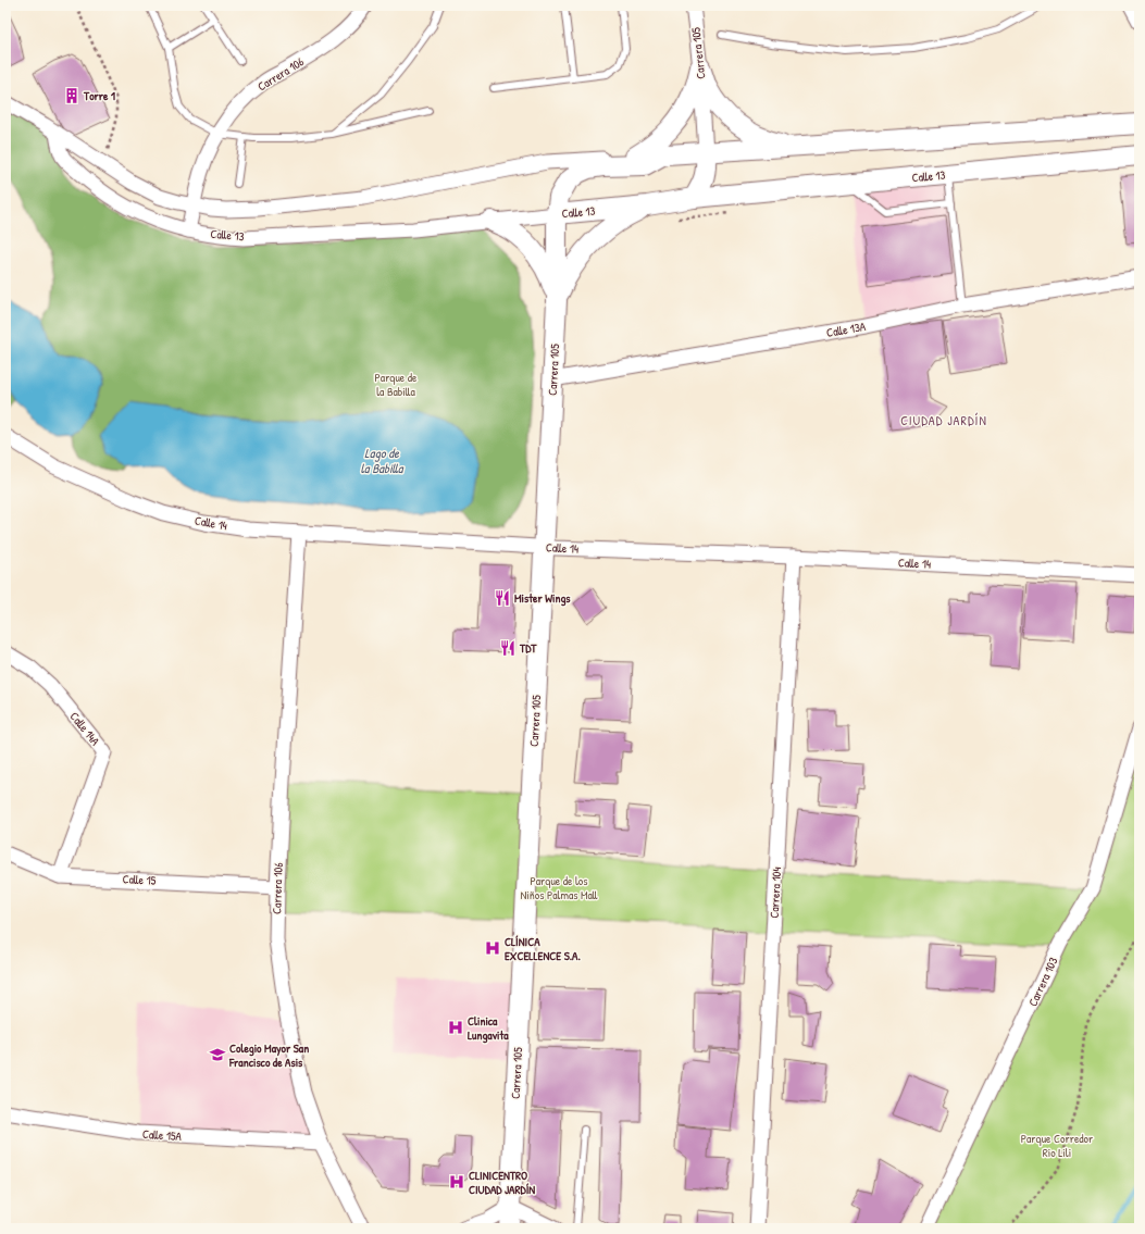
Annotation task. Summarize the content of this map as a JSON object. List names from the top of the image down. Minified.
{"streets":{"main road":["Carrera 105","Calle 13"],"street":["Carrera 106","Calle 13A","Calle 14","Calle 14A","Calle 15","Carrera 104","Carrera 103","Calle 15A"]},"crossings":[["Carrera 105","Calle 13"],["Carrera 105","Calle 13A"],["Carrera 105","Calle 14"],["Carrera 106","Calle 13"],["Carrera 106","Calle 14"],["Carrera 106","Calle 15"],["Carrera 106","Calle 15A"],["Calle 14","Carrera 104"],["Calle 14A","Calle 15"]],"districts":["CIUDAD JARDÍN"],"water":["Lago de la Babilla"],"parks":["Parque de la Babilla","Parque de los Niños Palmas Mall","Parque Corredor Rio Lili"],"places":{"building":["Torre 1"],"restaurant":["Mister Wings","TDT"],"hospital":["CLÍNICA EXCELLENCE S.A.","Clinica Lungavita","CLINICENTRO CIUDAD JARDÍN"],"school or university":["Colegio Mayor San Francisco de Asis"]}}
